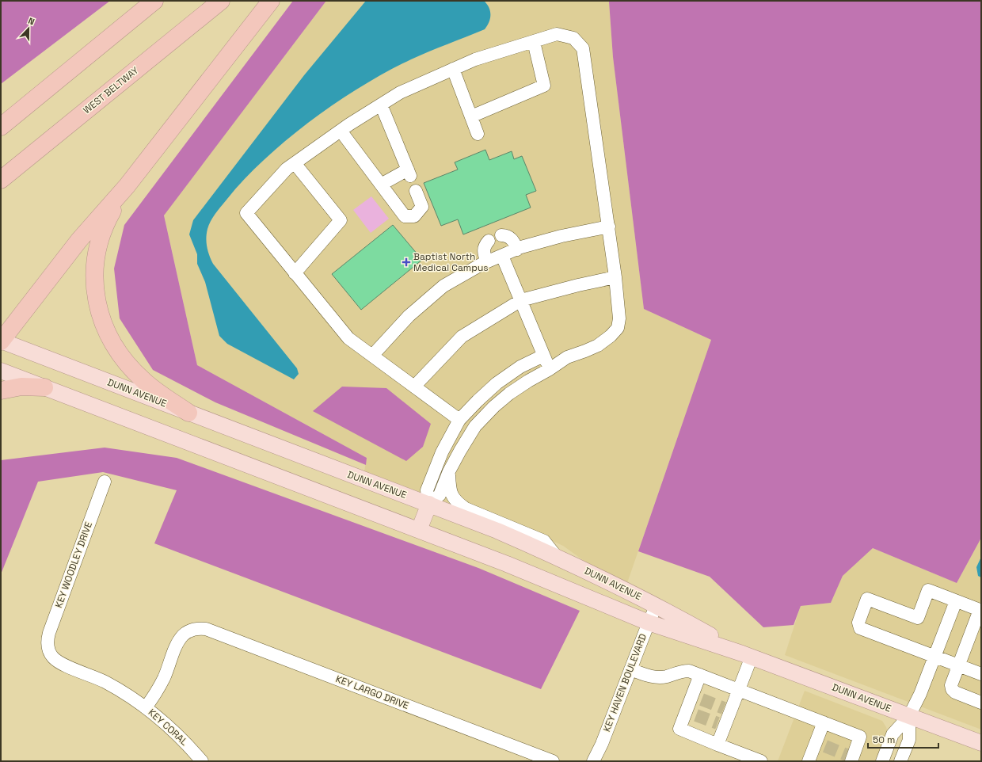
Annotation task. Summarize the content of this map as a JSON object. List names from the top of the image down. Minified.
{"streets":{"highway":["WEST BELTWAY"],"main road":["DUNN AVENUE"],"street":["KEY WOODLEY DRIVE","KEY HAVEN BOULEVARD","KEY LARGO DRIVE","KEY CORAL"]},"crossings":[["DUNN AVENUE","KEY HAVEN BOULEVARD"],["KEY WOODLEY DRIVE","KEY CORAL"],["KEY LARGO DRIVE","KEY CORAL"]],"places":{"health":["Baptist North Medical Campus"]},"scale_bar":"50 m","north":"top"}
